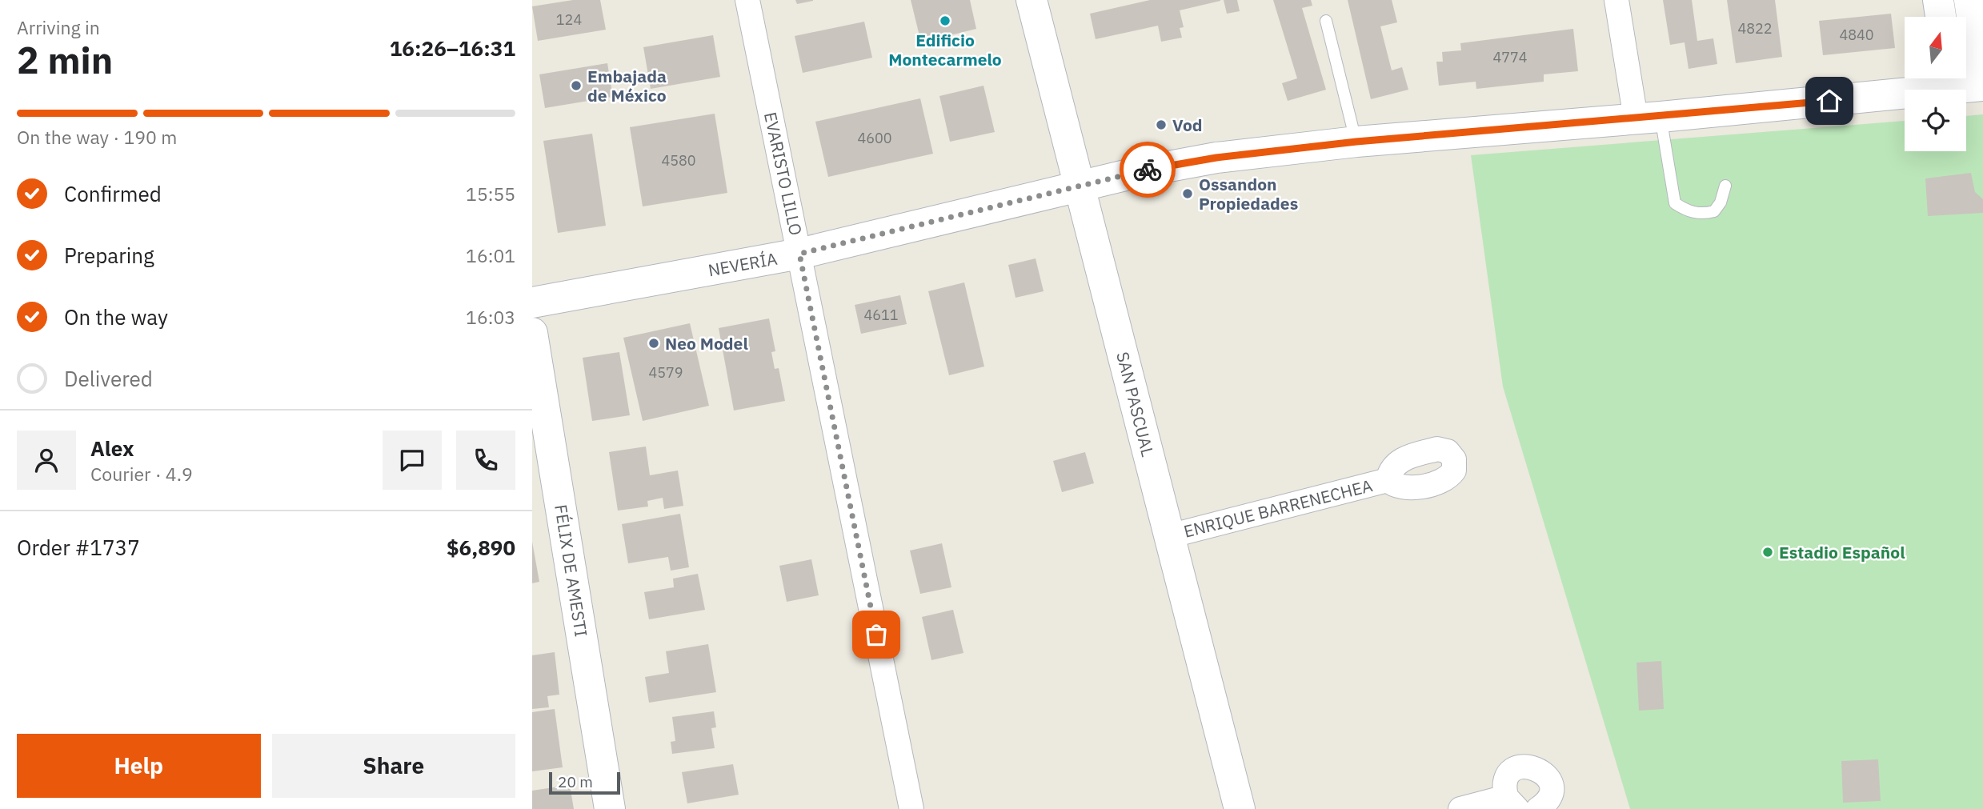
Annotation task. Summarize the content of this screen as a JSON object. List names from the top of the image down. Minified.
{"streets":{"street":["EVARISTO LILLO","NEVERÍA","SAN PASCUAL","ENRIQUE BARRENECHEA","FÉLIX DE AMESTI"]},"crossings":[["EVARISTO LILLO","NEVERÍA"],["NEVERÍA","SAN PASCUAL"],["SAN PASCUAL","ENRIQUE BARRENECHEA"]],"places":["Edificio Montecarmelo","Embajada de México","Vod","Ossandon Propiedades","Neo Model","Estadio Español"],"house_numbers":["124","4822","4840","4774","4600","4580","4611","4579"],"scale_bar":"20 m","north":"top","page":{"heading":["2 min","Arriving in","16:26–16:31"],"panel":["Alex","Courier · 4.9","Order #1737","$6,890"],"bar":"On the way · 190 m","list":[["Confirmed","15:55"],["Preparing","16:01"],["On the way","16:03"],"Delivered"],"buttons":["Help","Share"],"scale":"20 m"}}
